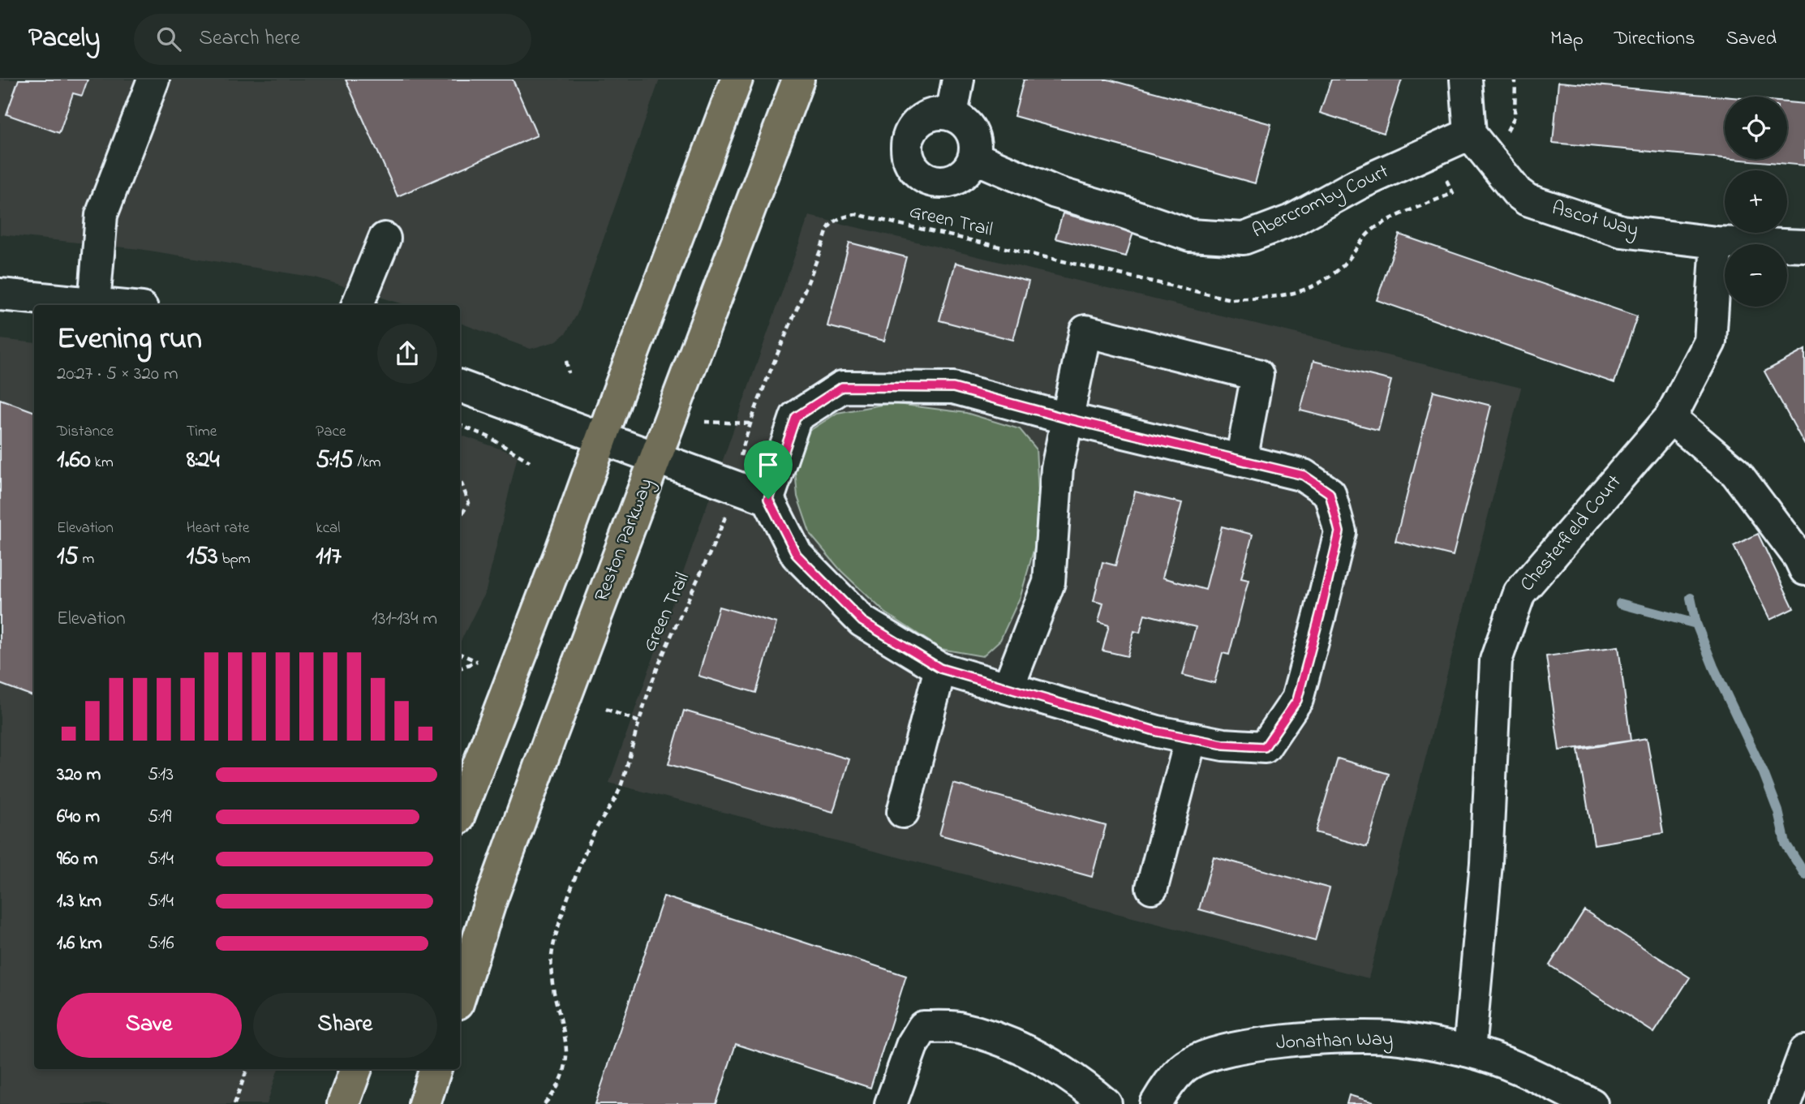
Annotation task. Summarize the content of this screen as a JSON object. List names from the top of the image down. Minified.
{"streets":{"main road":["Reston Parkway"],"street":["Abercromby Court","Ascot Way","Chesterfield Court","Jonathan Way"],"path":["Green Trail"]},"crossings":[["Abercromby Court","Ascot Way"],["Abercromby Court","Green Trail"],["Ascot Way","Green Trail"],["Ascot Way","Chesterfield Court"],["Chesterfield Court","Jonathan Way"]],"page":{"header":"Pacely","search":"Search here","nav":["Map","Directions","Saved"],"map_buttons":["+","−"],"heading":["Evening run","20:27 · 5 × 320 m"],"stats":[["Distance","1.60 km"],["Time","8:24"],["Pace","5:15 /km"],["Elevation","15 m"],["Heart rate","153 bpm"],["kcal","117"]],"chart":["Elevation","131–134 m"],"list":[{"name":"320 m","note":"5:13"},{"name":"640 m","note":"5:19"},{"name":"960 m","note":"5:14"},{"name":"1.3 km","note":"5:14"},{"name":"1.6 km","note":"5:16"}],"buttons":["Save","Share"]}}
